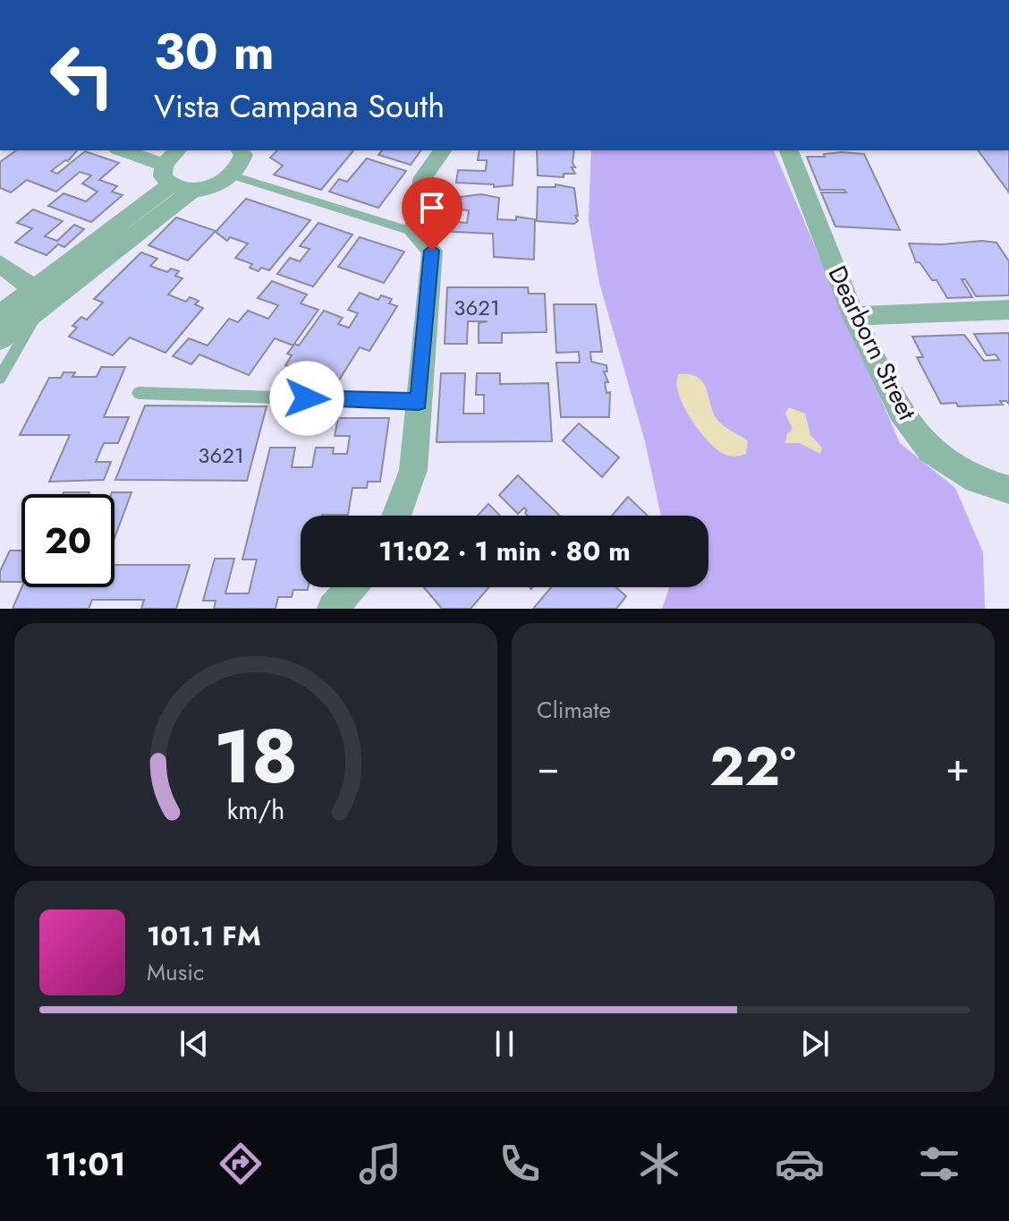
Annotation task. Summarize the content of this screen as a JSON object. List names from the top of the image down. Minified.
{"streets":{"street":["Dearborn Street"]},"house_numbers":["3621","3621"],"page":{"turn":["30 m","Vista Campana South"],"limit":"20","trip":"11:02 · 1 min · 80 m","tile":"Climate","heat":["−","22°","+"],"song":["101.1 FM","Music"],"tabs":"11:01","gauge":["18","km/h"]}}
